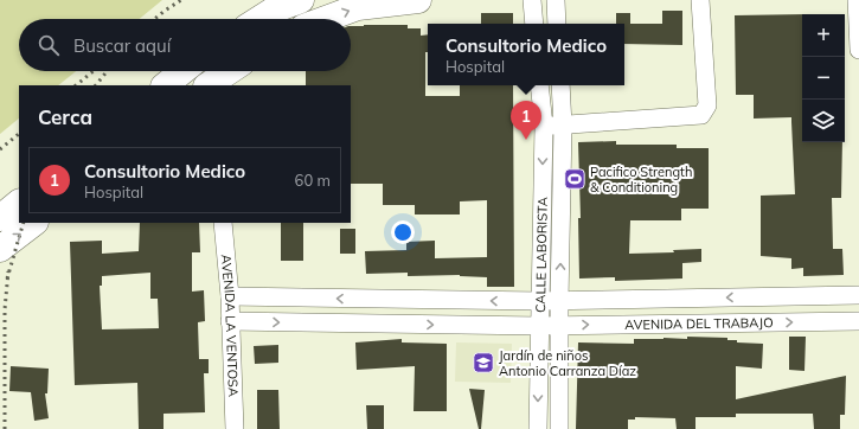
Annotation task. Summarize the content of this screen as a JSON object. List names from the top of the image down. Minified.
{"streets":{"street":["CALLE LABORISTA","AVENIDA DEL TRABAJO","AVENIDA LA VENTOSA"]},"crossings":[["CALLE LABORISTA","AVENIDA DEL TRABAJO"],["AVENIDA DEL TRABAJO","AVENIDA LA VENTOSA"]],"places":{"sports":["Pacifico Strength & Conditioning"],"school or university":["Jardín de niños Antonio Carranza Díaz"]},"page":{"map_buttons":["+","−"],"search":"Buscar aquí","popup":["Consultorio Medico","Hospital"],"heading":"Cerca","pins":"1","list":[{"mark":"1","name":"Consultorio Medico","note":"Hospital","value":"60 m"}]}}
